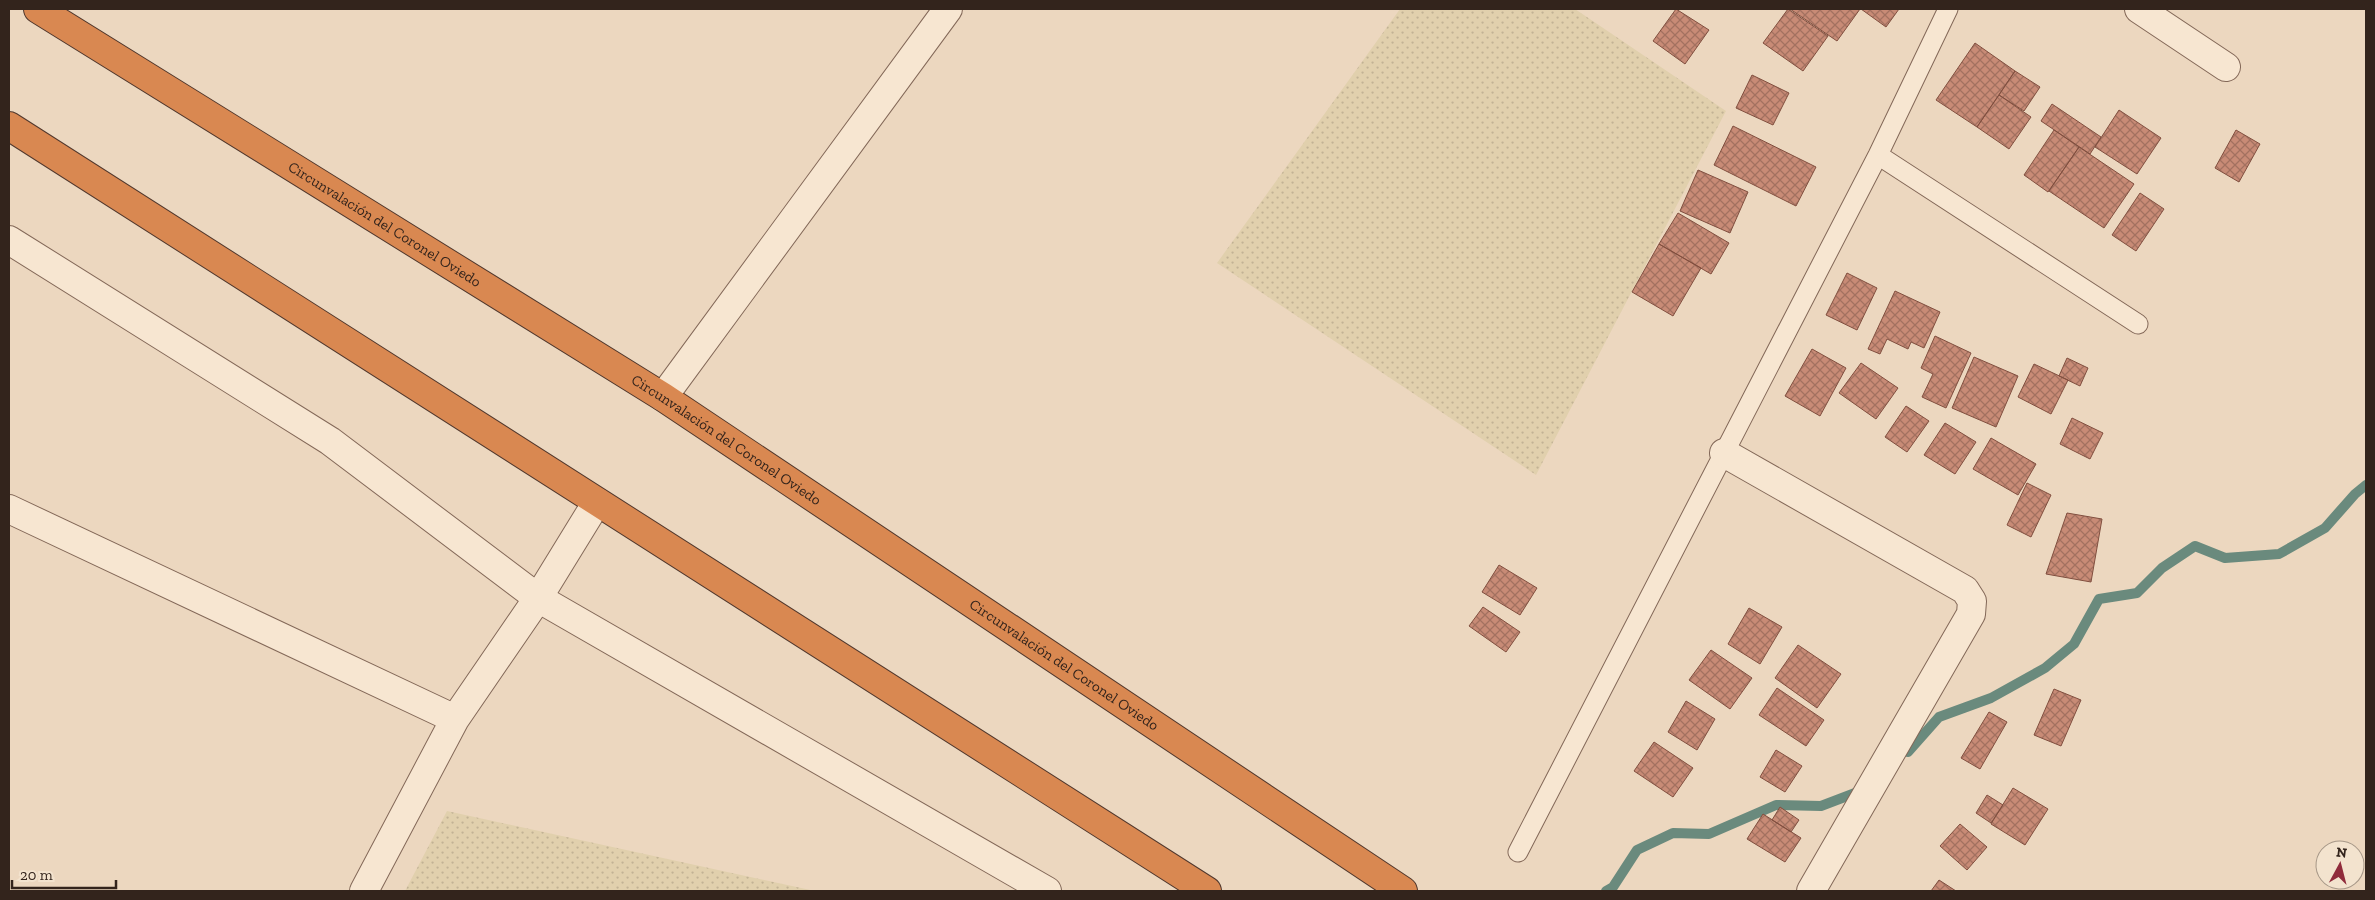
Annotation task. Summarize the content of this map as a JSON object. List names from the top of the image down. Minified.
{"streets":{"highway":["Circunvalación del Coronel Oviedo"]},"scale_bar":"20 m","north":"top"}
